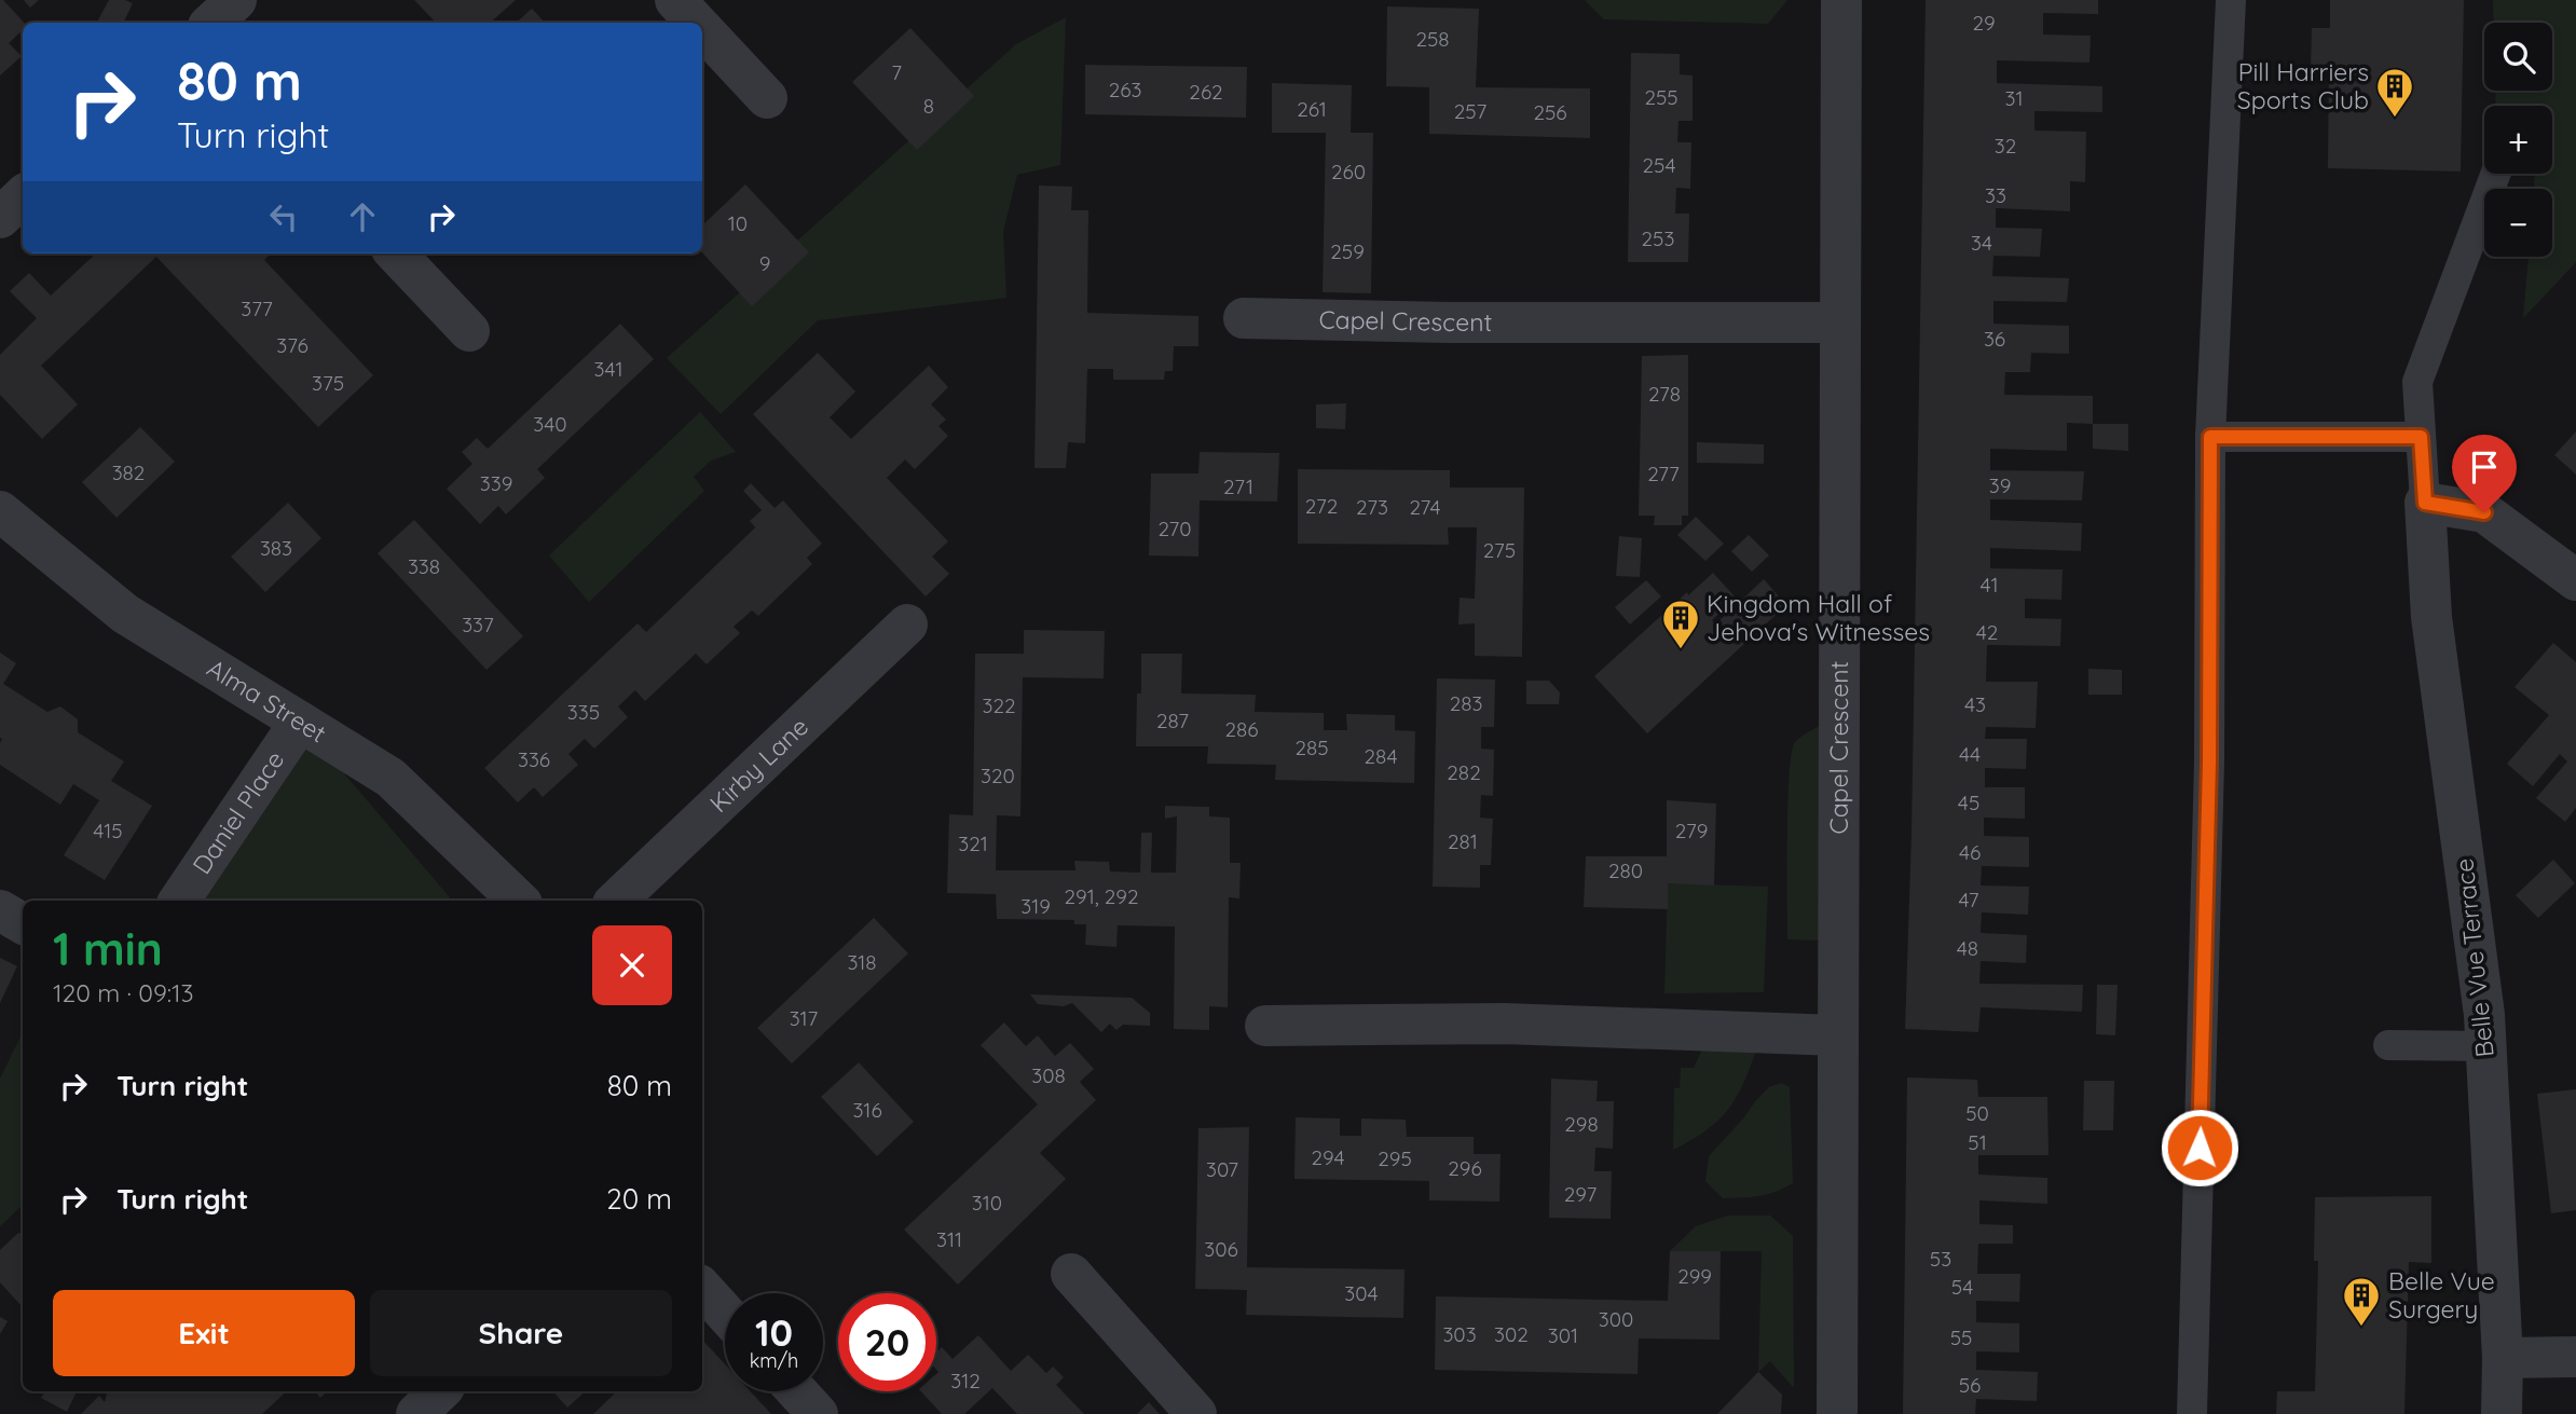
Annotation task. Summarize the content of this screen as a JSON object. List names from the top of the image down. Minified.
{"streets":{"street":["Capel Crescent","Alma Street","Kirby Lane","Daniel Place","Belle Vue Terrace"]},"crossings":[["Alma Street","Daniel Place"]],"places":{"building":["Pill Harriers Sports Club","Kingdom Hall of Jehova's Witnesses","Belle Vue Surgery"]},"house_numbers":["29","258","7","263","262","255","31","8","261","257","256","32","254","260","33","10","253","34","259","9","377","36","376","341","375","278","340","382","277","339","39","271","272","273","274","270","383","275","338","41","337","42","283","43","322","335","287","286","285","44","284","336","282","320","45","415","279","281","321","46","280","291, 292","47","319","48","318","317","308","316","50","298","51","294","295","296","307","297","310","311","306","53","299","54","304","300","303","302","301","55","312","56"],"page":{"map_buttons":["+","−"],"turn":["80 m","Turn right"],"heading":["1 min","120 m · 09:13"],"list":[{"name":"Turn right","value":"80 m"},{"name":"Turn right","value":"20 m"}],"buttons":["Exit","Share"],"speed":"10 km/h","limit":"20"}}
